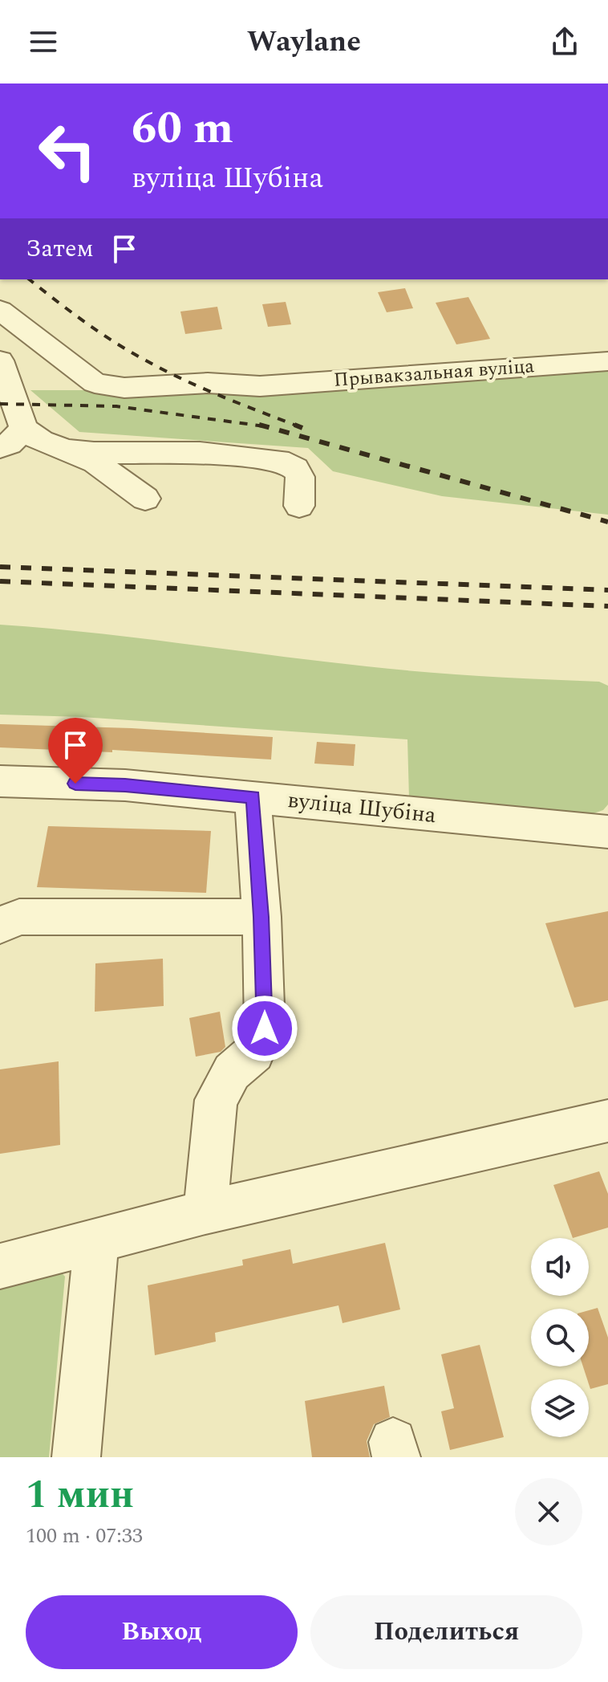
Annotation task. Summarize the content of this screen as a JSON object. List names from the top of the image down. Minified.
{"streets":{"street":["Прывакзальная вуліца","вуліца Шубіна"]},"page":{"header":"Waylane","turn":["60 m","вуліца Шубіна"],"then":"Затем","heading":["1 мин","100 m · 07:33"],"buttons":["Выход","Поделиться"]}}
